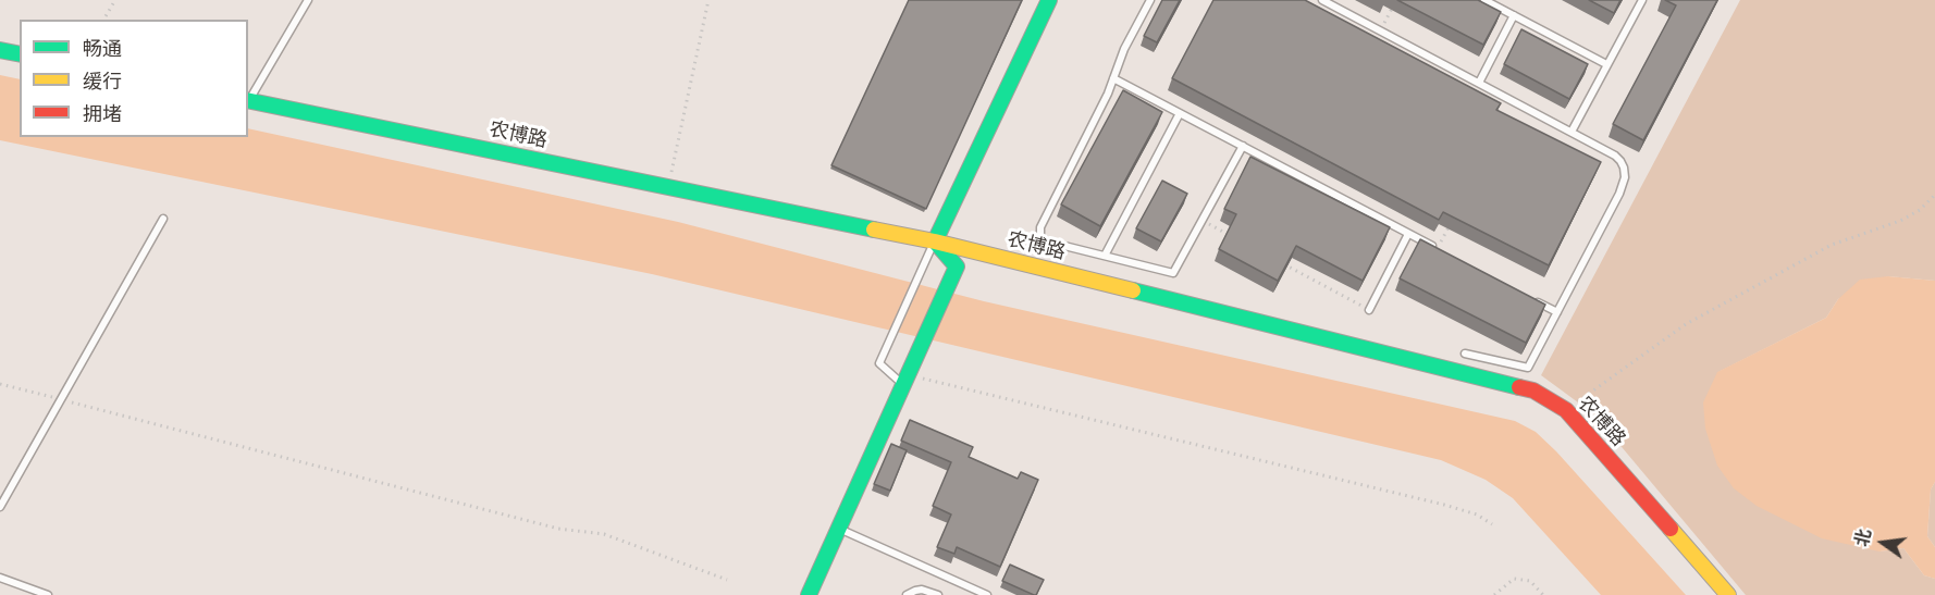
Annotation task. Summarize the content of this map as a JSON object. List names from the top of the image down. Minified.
{"streets":{"street":["农博路"]},"legend":["畅通","缓行","拥堵"],"north":"left"}
